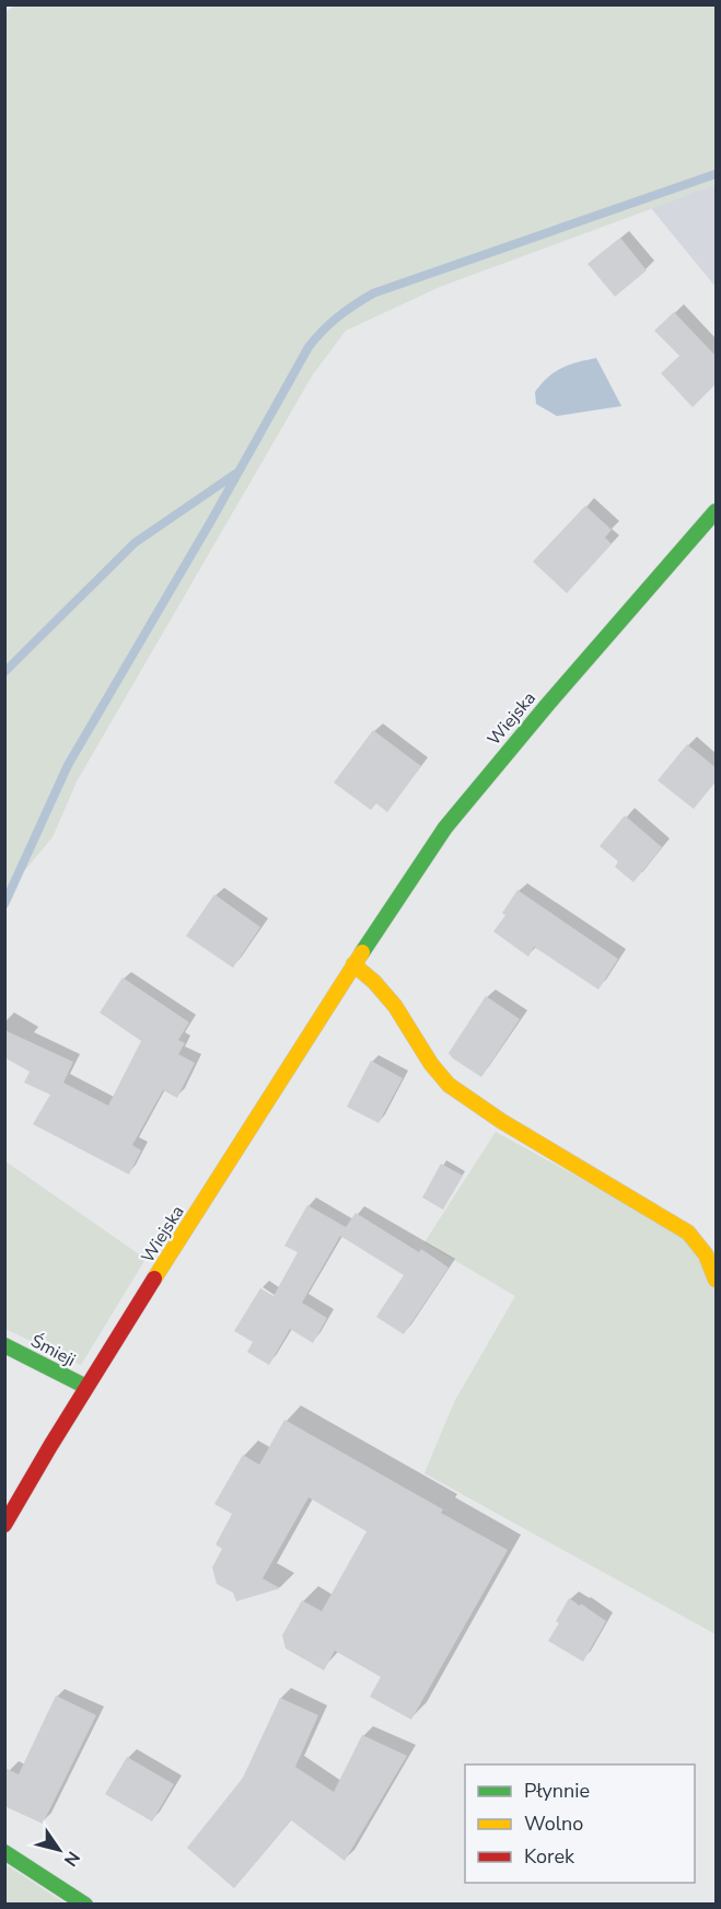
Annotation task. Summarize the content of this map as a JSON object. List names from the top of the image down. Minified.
{"streets":{"street":["Wiejska","Śmieji"]},"crossings":[["Wiejska","Śmieji"]],"legend":["Płynnie","Wolno","Korek"],"north":"bottom right"}
